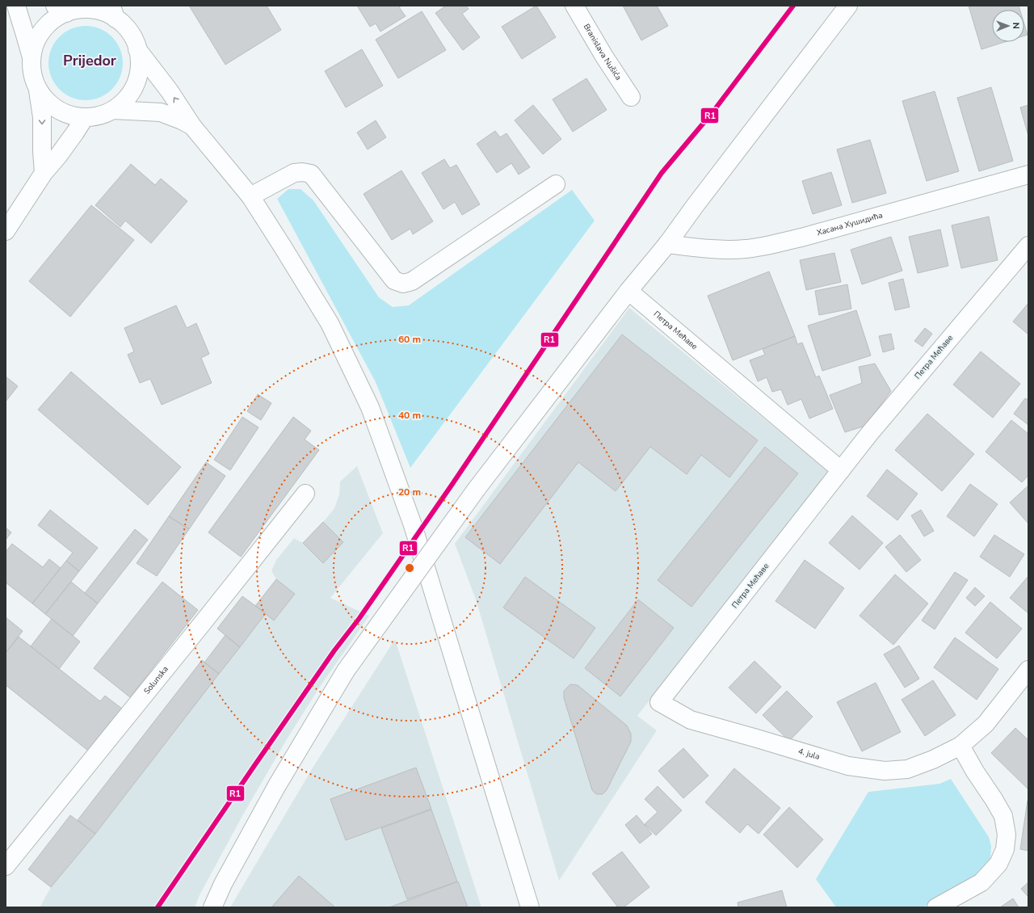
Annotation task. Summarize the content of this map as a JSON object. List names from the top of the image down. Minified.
{"streets":{"street":["Branislava Nušića","Хасана Хушидића","Петра Мећаве","Solunska","4. jula"]},"crossings":[["Петра Мећаве","4. jula"]],"districts":["Prijedor"],"lines":["transit line R1"],"north":"right","rings":["60 m","40 m","20 m"]}
